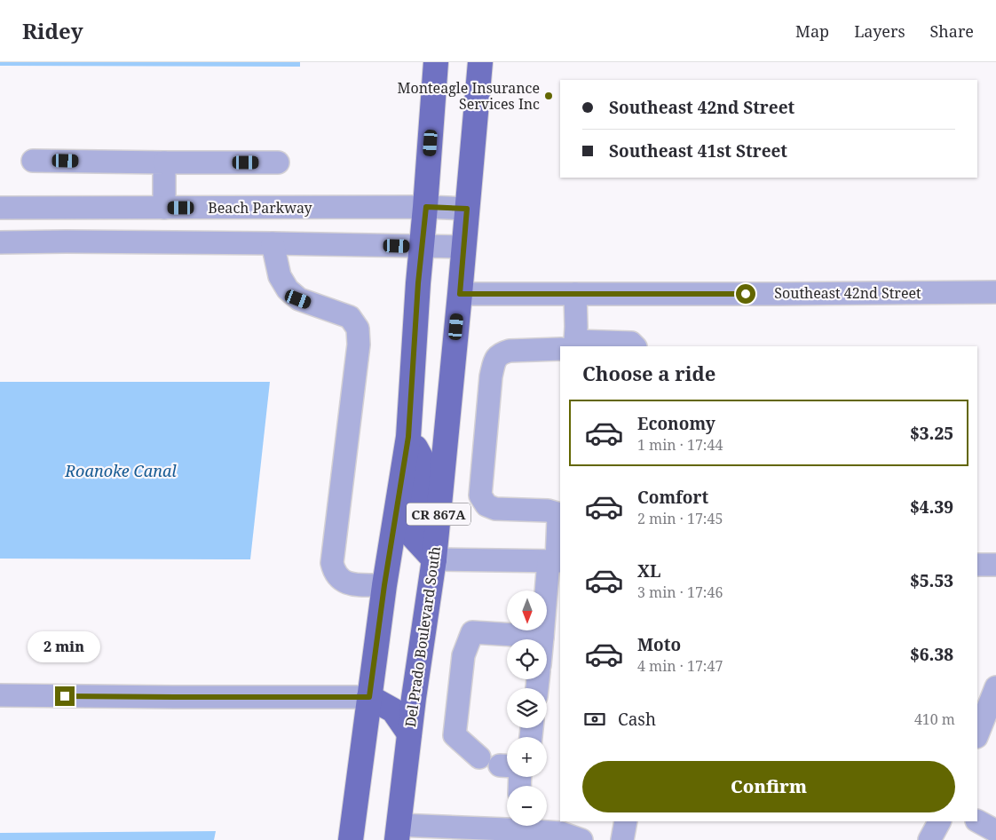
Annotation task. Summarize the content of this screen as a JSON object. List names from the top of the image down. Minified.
{"streets":{"main road":["CR 867A","Del Prado Boulevard South"],"street":["Beach Parkway","Southeast 42nd Street"]},"crossings":[["Beach Parkway","CR 867A"],["Beach Parkway","Del Prado Boulevard South"],["Southeast 42nd Street","Del Prado Boulevard South"]],"water":["Roanoke Canal"],"places":["Monteagle Insurance Services Inc"],"north":"bottom","page":{"header":"Ridey","nav":["Map","Layers","Share"],"banner":["Southeast 42nd Street","Southeast 41st Street"],"heading":"Choose a ride","list":[{"name":"Economy","note":"1 min · 17:44","value":"$3.25"},{"name":"Comfort","note":"2 min · 17:45","value":"$4.39"},{"name":"XL","note":"3 min · 17:46","value":"$5.53"},{"name":"Moto","note":"4 min · 17:47","value":"$6.38"}],"map_buttons":["+","−"],"bubble":"2 min","pay":["Cash","410 m"],"buttons":"Confirm"}}
